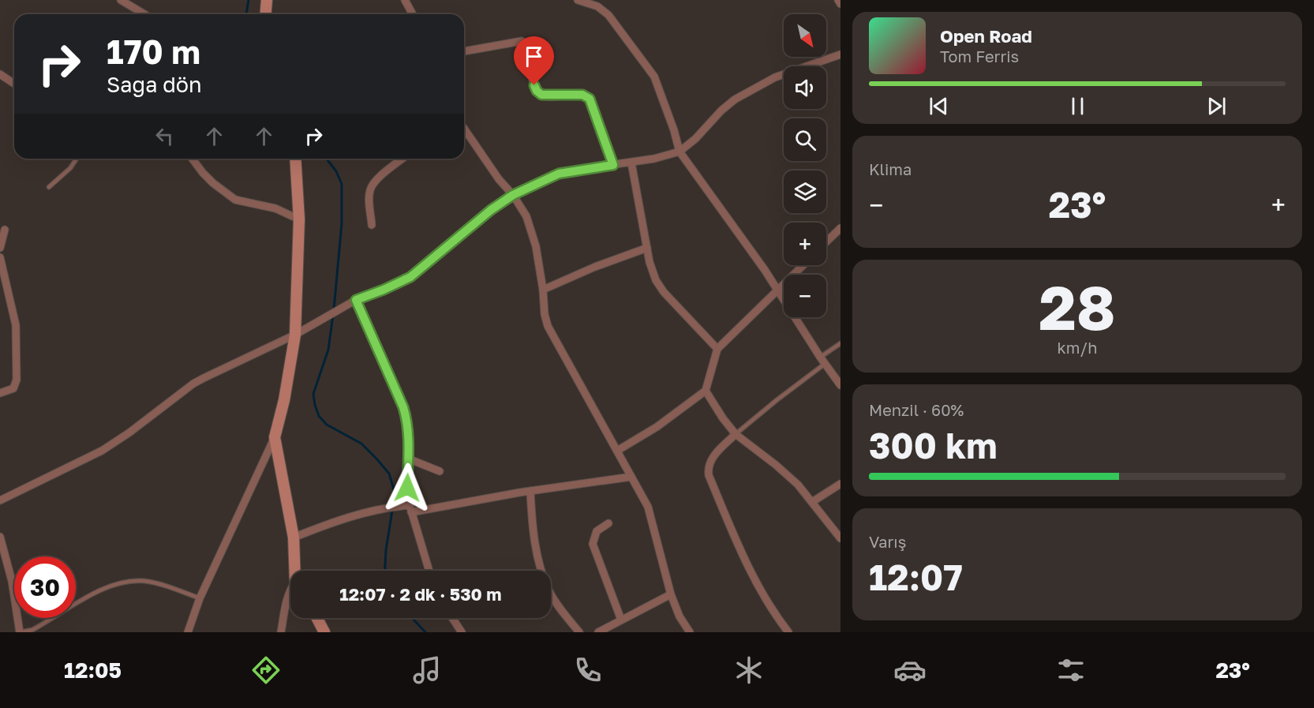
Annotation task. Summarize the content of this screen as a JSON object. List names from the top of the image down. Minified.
{"north":"bottom right","page":{"map_buttons":["+","−"],"turn":["170 m","Sağa dön"],"song":["Open Road","Tom Ferris"],"tile":["Klima",["28","km/h"],["Menzil · 60%","300 km"],["Varış","12:07"]],"heat":["−","23°","+"],"limit":"30","trip":"12:07 · 2 dk · 530 m","tabs":["12:05","23°"]}}
